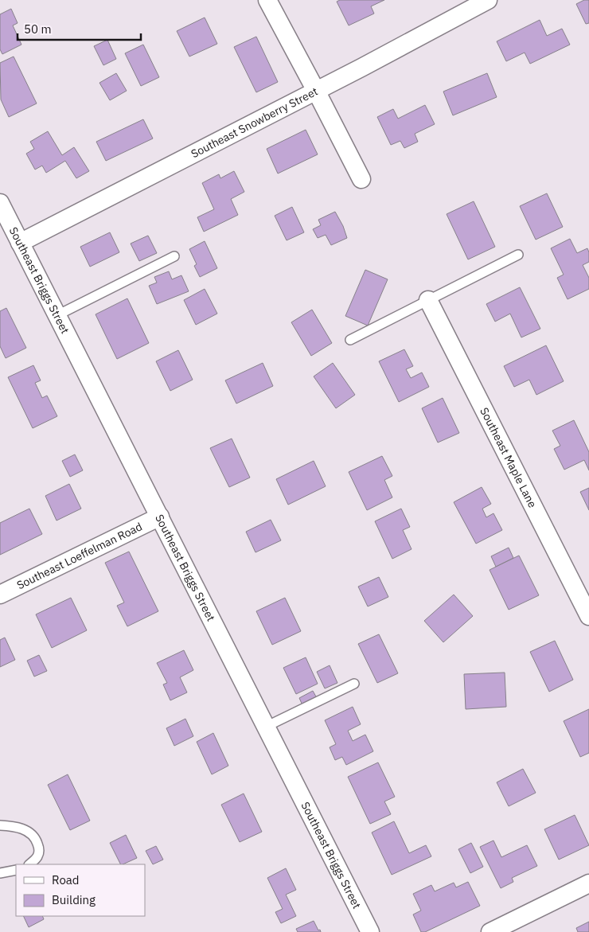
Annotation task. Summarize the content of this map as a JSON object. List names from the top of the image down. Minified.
{"streets":{"street":["Southeast Snowberry Street","Southeast Briggs Street","Southeast Maple Lane","Southeast Loeffelman Road"]},"crossings":[["Southeast Snowberry Street","Southeast Briggs Street"],["Southeast Briggs Street","Southeast Loeffelman Road"]],"legend":["Road","Building"],"scale_bar":"50 m"}
